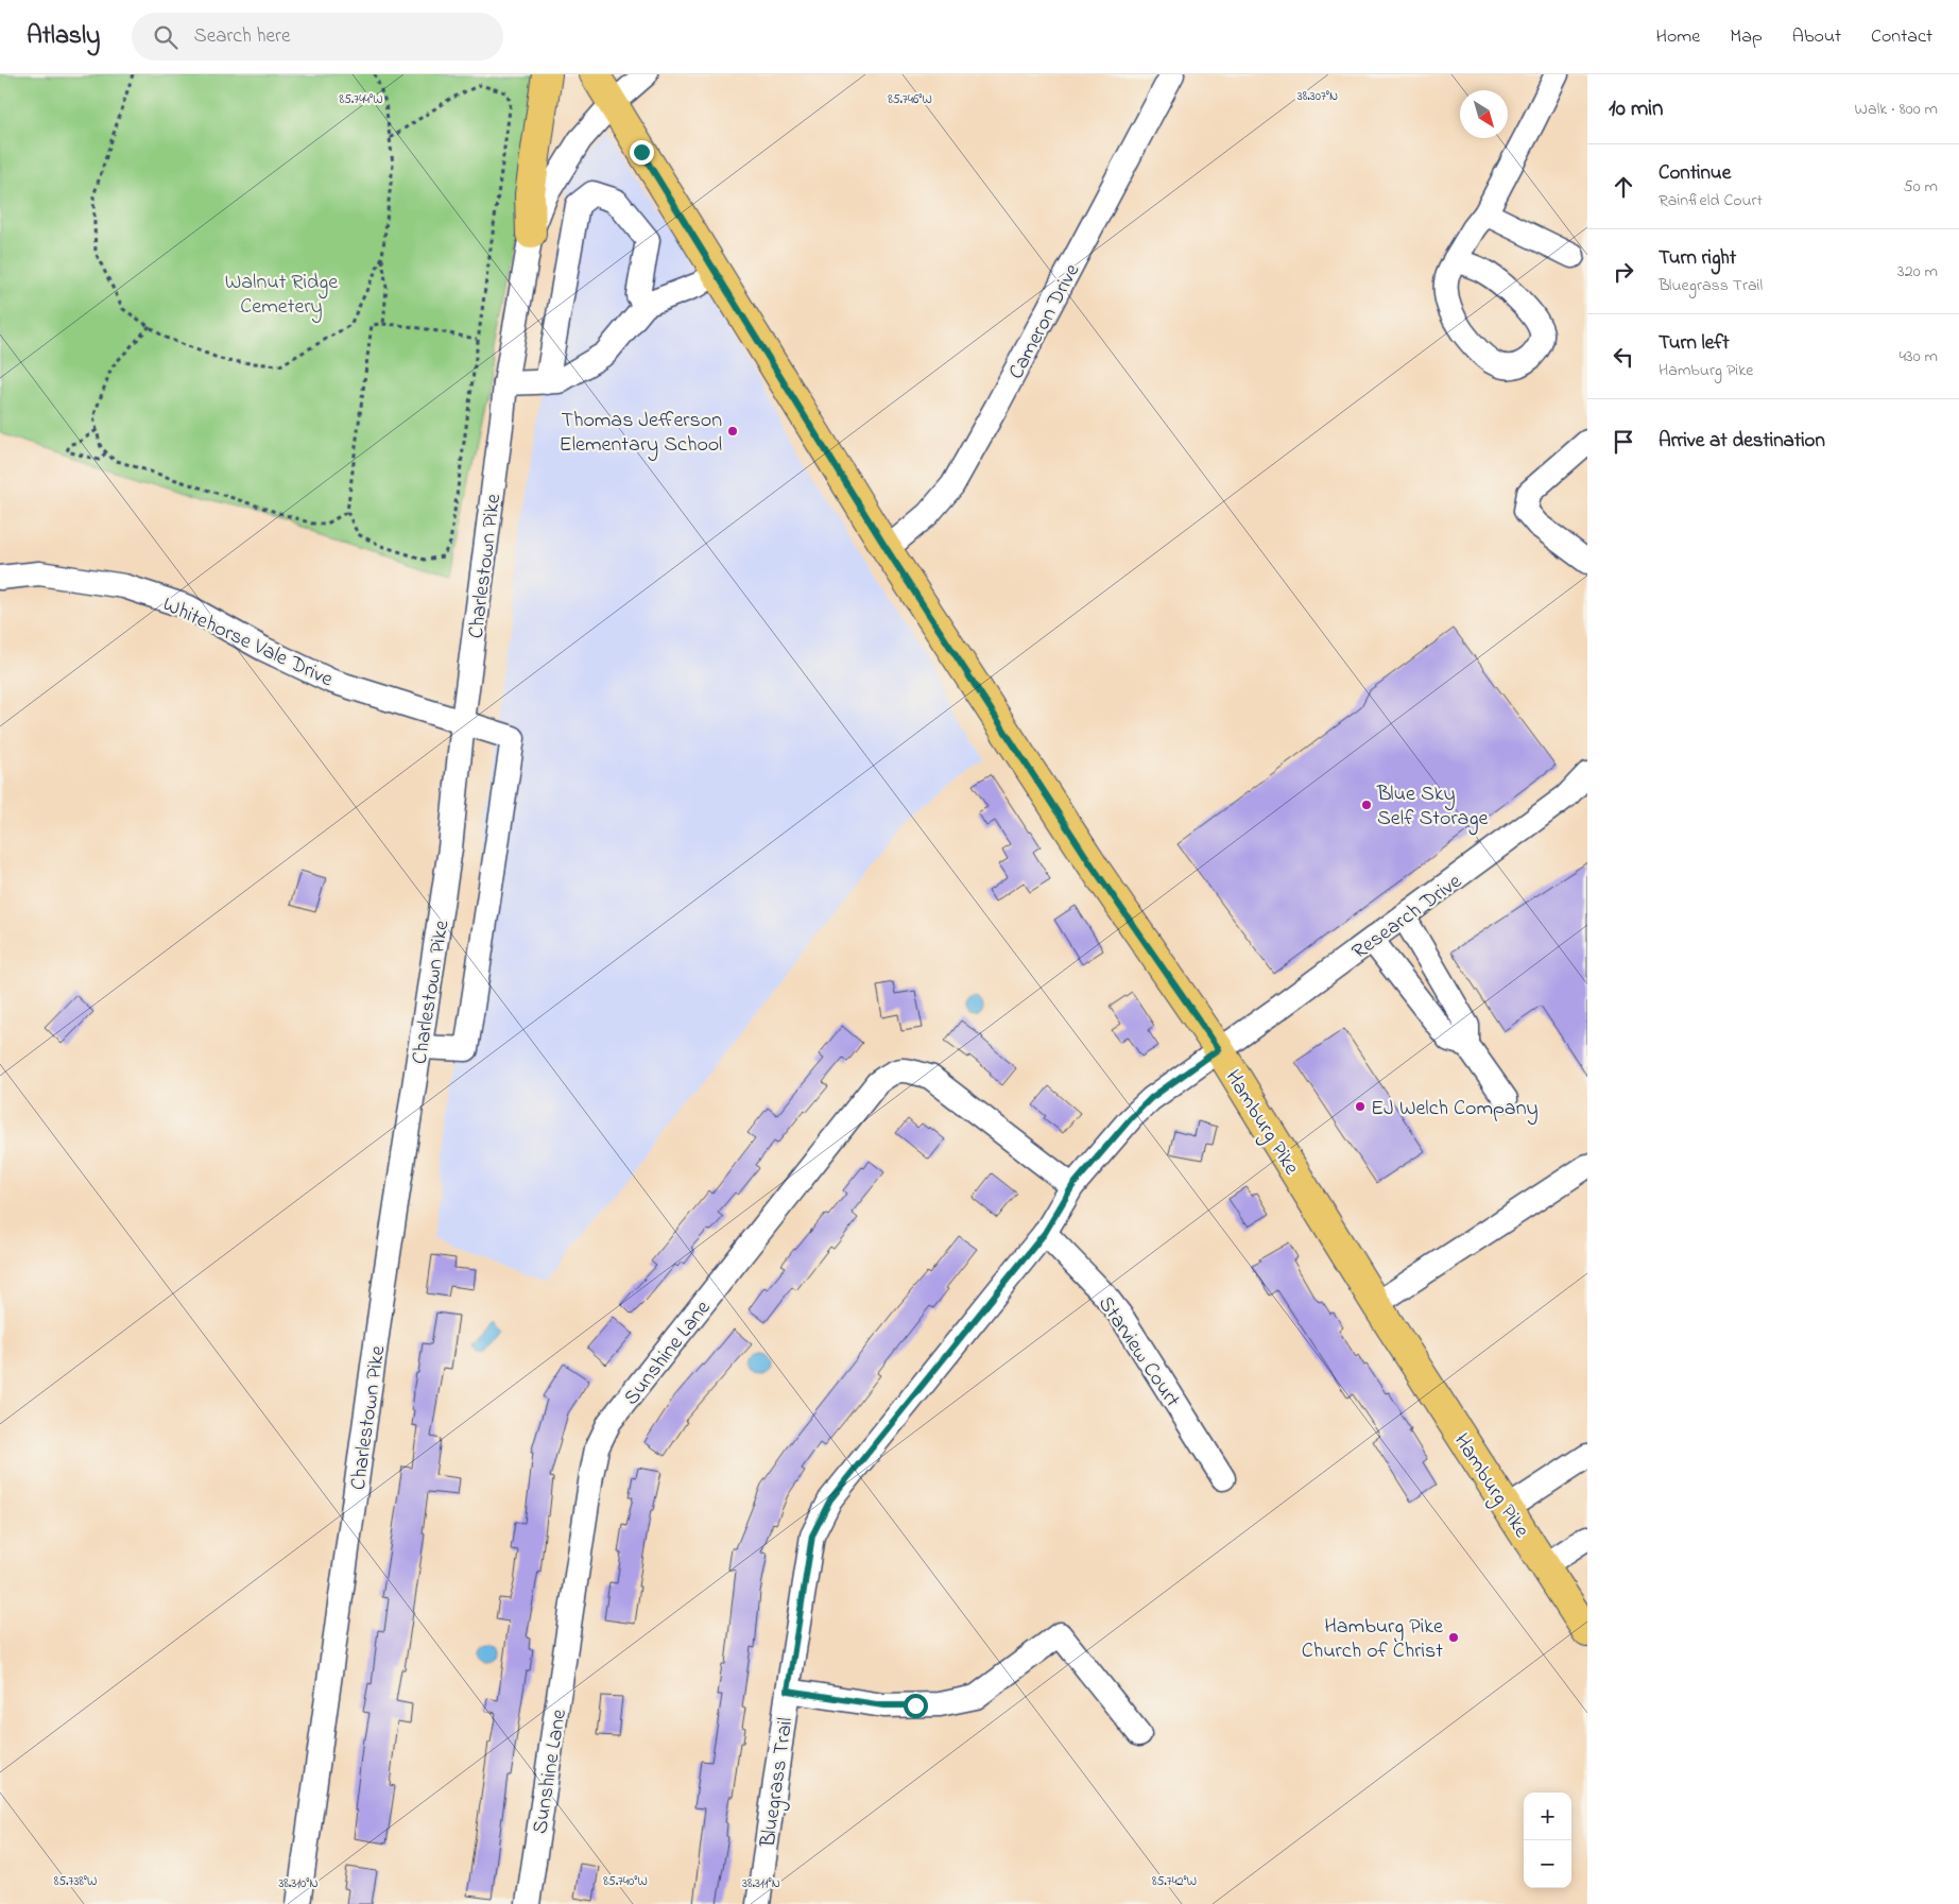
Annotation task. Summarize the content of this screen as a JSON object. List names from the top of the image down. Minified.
{"streets":{"main road":["Hamburg Pike"],"street":["Cameron Drive","Charlestown Pike","Whitehorse Vale Drive","Research Drive","Starview Court","Sunshine Lane","Bluegrass Trail"]},"crossings":[["Cameron Drive","Hamburg Pike"],["Charlestown Pike","Whitehorse Vale Drive"],["Charlestown Pike","Hamburg Pike"],["Research Drive","Hamburg Pike"],["Research Drive","Bluegrass Trail"],["Hamburg Pike","Bluegrass Trail"],["Starview Court","Bluegrass Trail"],["Sunshine Lane","Bluegrass Trail"]],"parks":["Walnut Ridge Cemetery"],"places":["Thomas Jefferson Elementary School","Blue Sky Self Storage","EJ Welch Company","Hamburg Pike Church of Christ"],"north":"bottom right","page":{"header":"Atlasly","search":"Search here","nav":["Home","Map","About","Contact"],"heading":["10 min","Walk · 800 m"],"list":[["Continue","Rainfield Court","50 m"],["Turn right","Bluegrass Trail","320 m"],["Turn left","Hamburg Pike","430 m"],"Arrive at destination"],"map_buttons":["+","−"]},"coordinates":["38.307°N","85.744°W","85.746°W","85.738°W","85.740°W","85.742°W","38.310°N","38.311°N"]}
